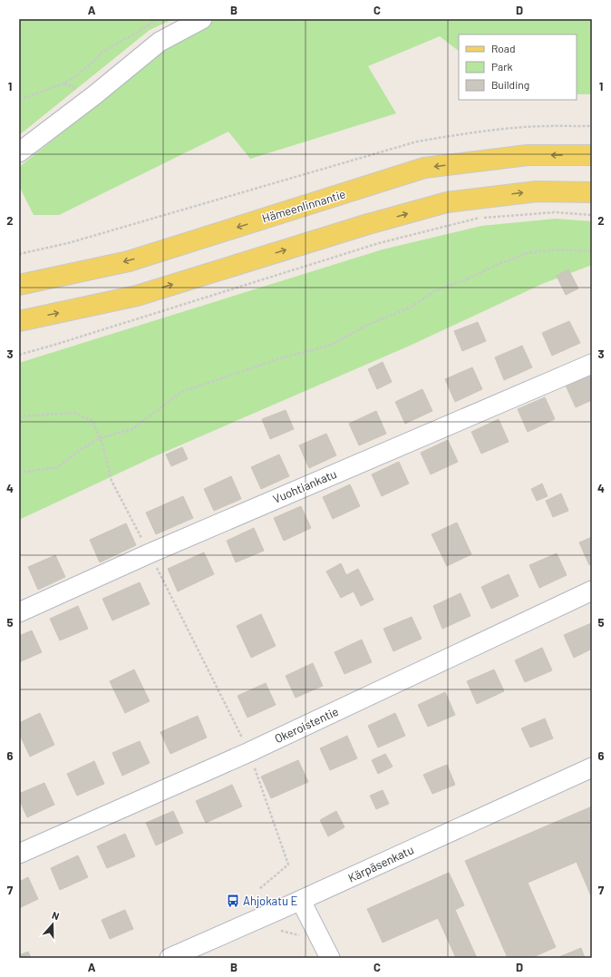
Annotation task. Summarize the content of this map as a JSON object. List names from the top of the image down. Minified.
{"streets":{"main road":["Hämeenlinnantie"],"street":["Vuohtiankatu","Okeroistentie","Kärpäsenkatu"]},"places":{"bus stop":["Ahjokatu E"]},"legend":["Road","Park","Building"],"north":"top","grid":{"columns":["A","B","C","D"],"rows":["1","2","3","4","5","6","7"]}}
